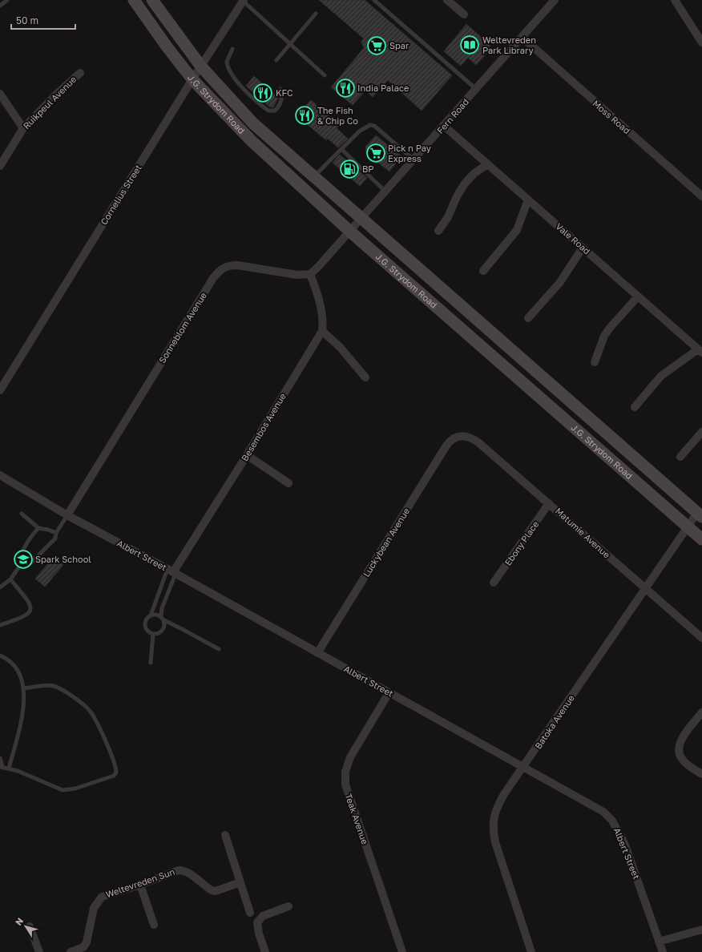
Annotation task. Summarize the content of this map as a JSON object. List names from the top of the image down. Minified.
{"streets":{"street":["Ruikpeul Avenue","J.G. Strydom Road","Fern Road","Moss Road","Cornelius Street","Vale Road","Sonneblom Avenue","Besembos Avenue","Matumie Avenue","Luckybean Avenue","Ebony Place","Albert Street","Batoka Avenue","Teak Avenue","Weltevreden Sun"]},"crossings":[["J.G. Strydom Road","Fern Road"],["J.G. Strydom Road","Cornelius Street"],["J.G. Strydom Road","Batoka Avenue"],["Fern Road","Moss Road"],["Fern Road","Vale Road"],["Sonneblom Avenue","Albert Street"],["Besembos Avenue","Albert Street"],["Matumie Avenue","Luckybean Avenue"],["Matumie Avenue","Ebony Place"],["Matumie Avenue","Batoka Avenue"],["Luckybean Avenue","Albert Street"],["Albert Street","Batoka Avenue"],["Albert Street","Teak Avenue"]],"places":{"library":["Weltevreden Park Library"],"supermarket":["Spar","Pick n Pay Express"],"restaurant":["India Palace","KFC","The Fish & Chip Co"],"fuel station":["BP"],"school or university":["Spark School"]},"scale_bar":"50 m","north":"top left"}
